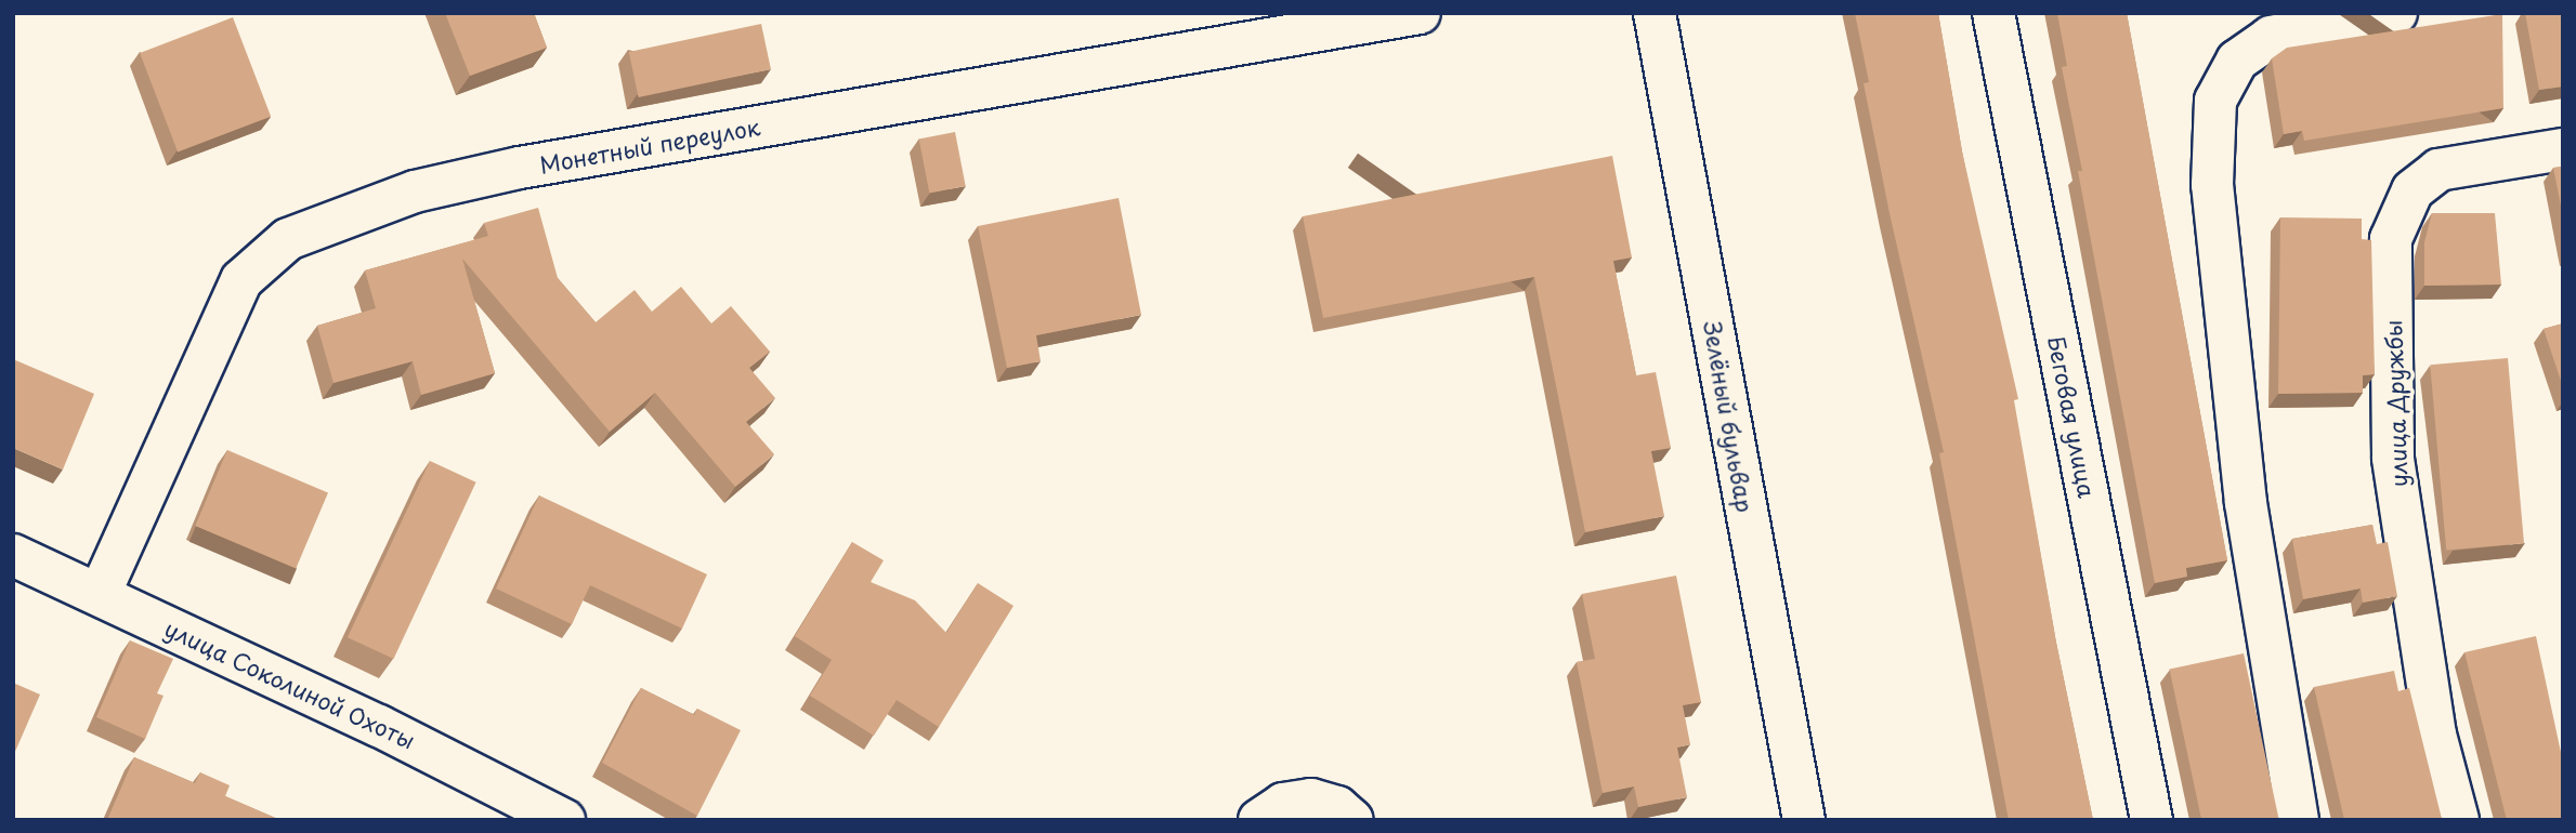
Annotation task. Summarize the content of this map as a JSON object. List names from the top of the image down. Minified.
{"streets":{"street":["Монетный переулок","улица Дружбы","Зелёный бульвар","Беговая улица","улица Соколиной Охоты"]},"crossings":[["Монетный переулок","улица Соколиной Охоты"]]}
